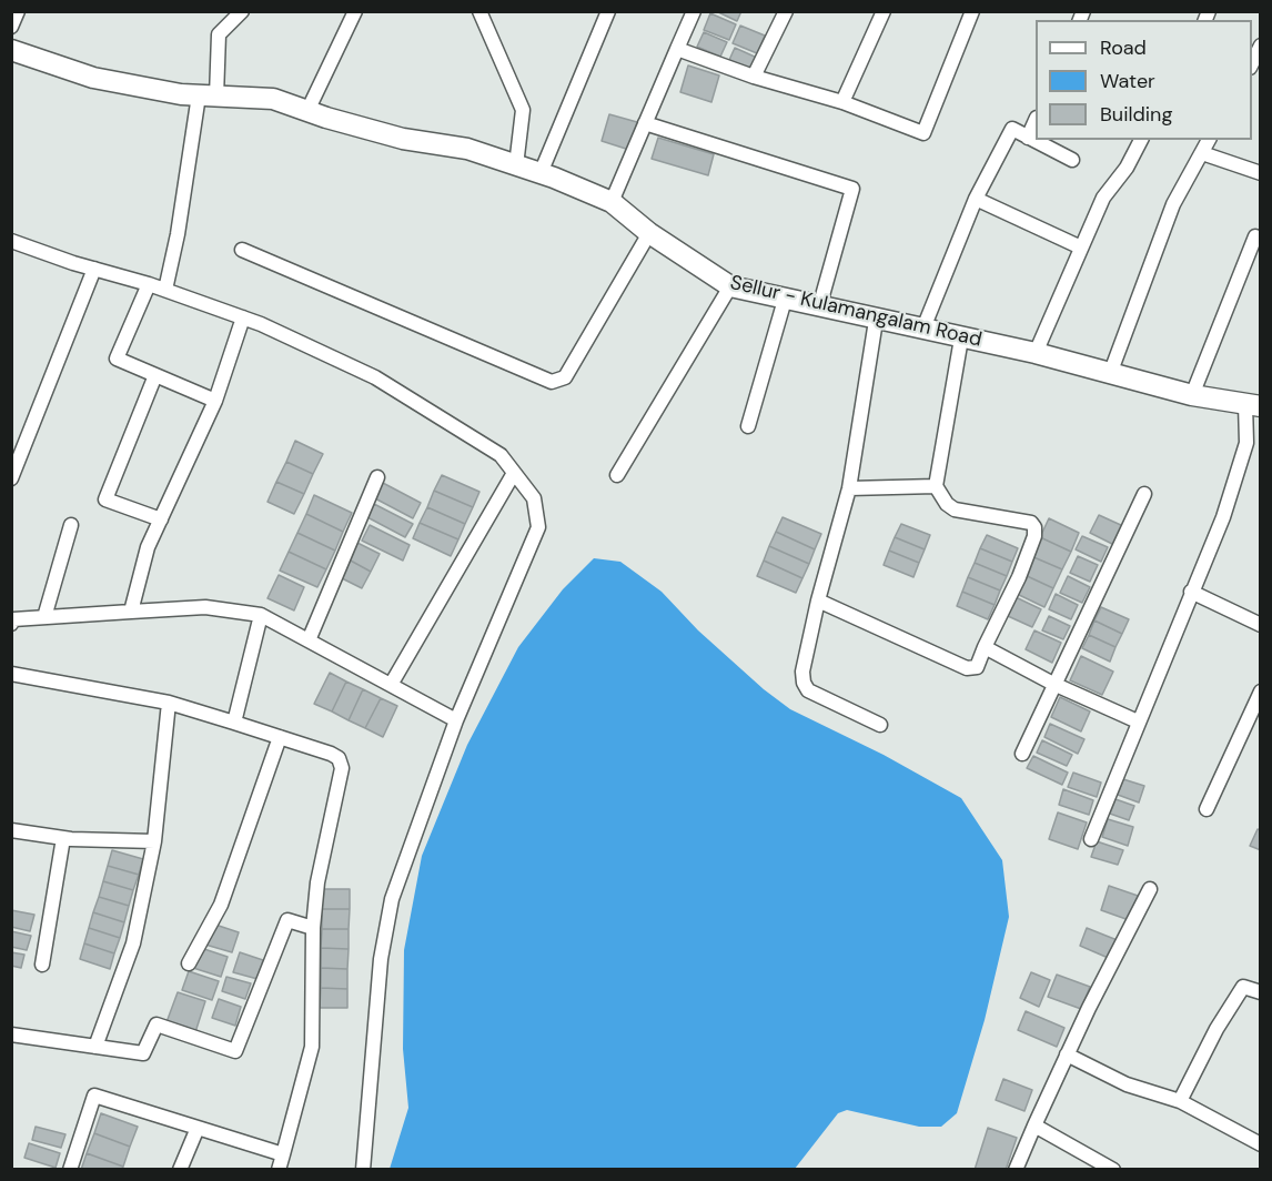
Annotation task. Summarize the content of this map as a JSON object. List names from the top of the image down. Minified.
{"streets":{"main road":["Sellur - Kulamangalam Road"]},"legend":["Road","Water","Building"]}
